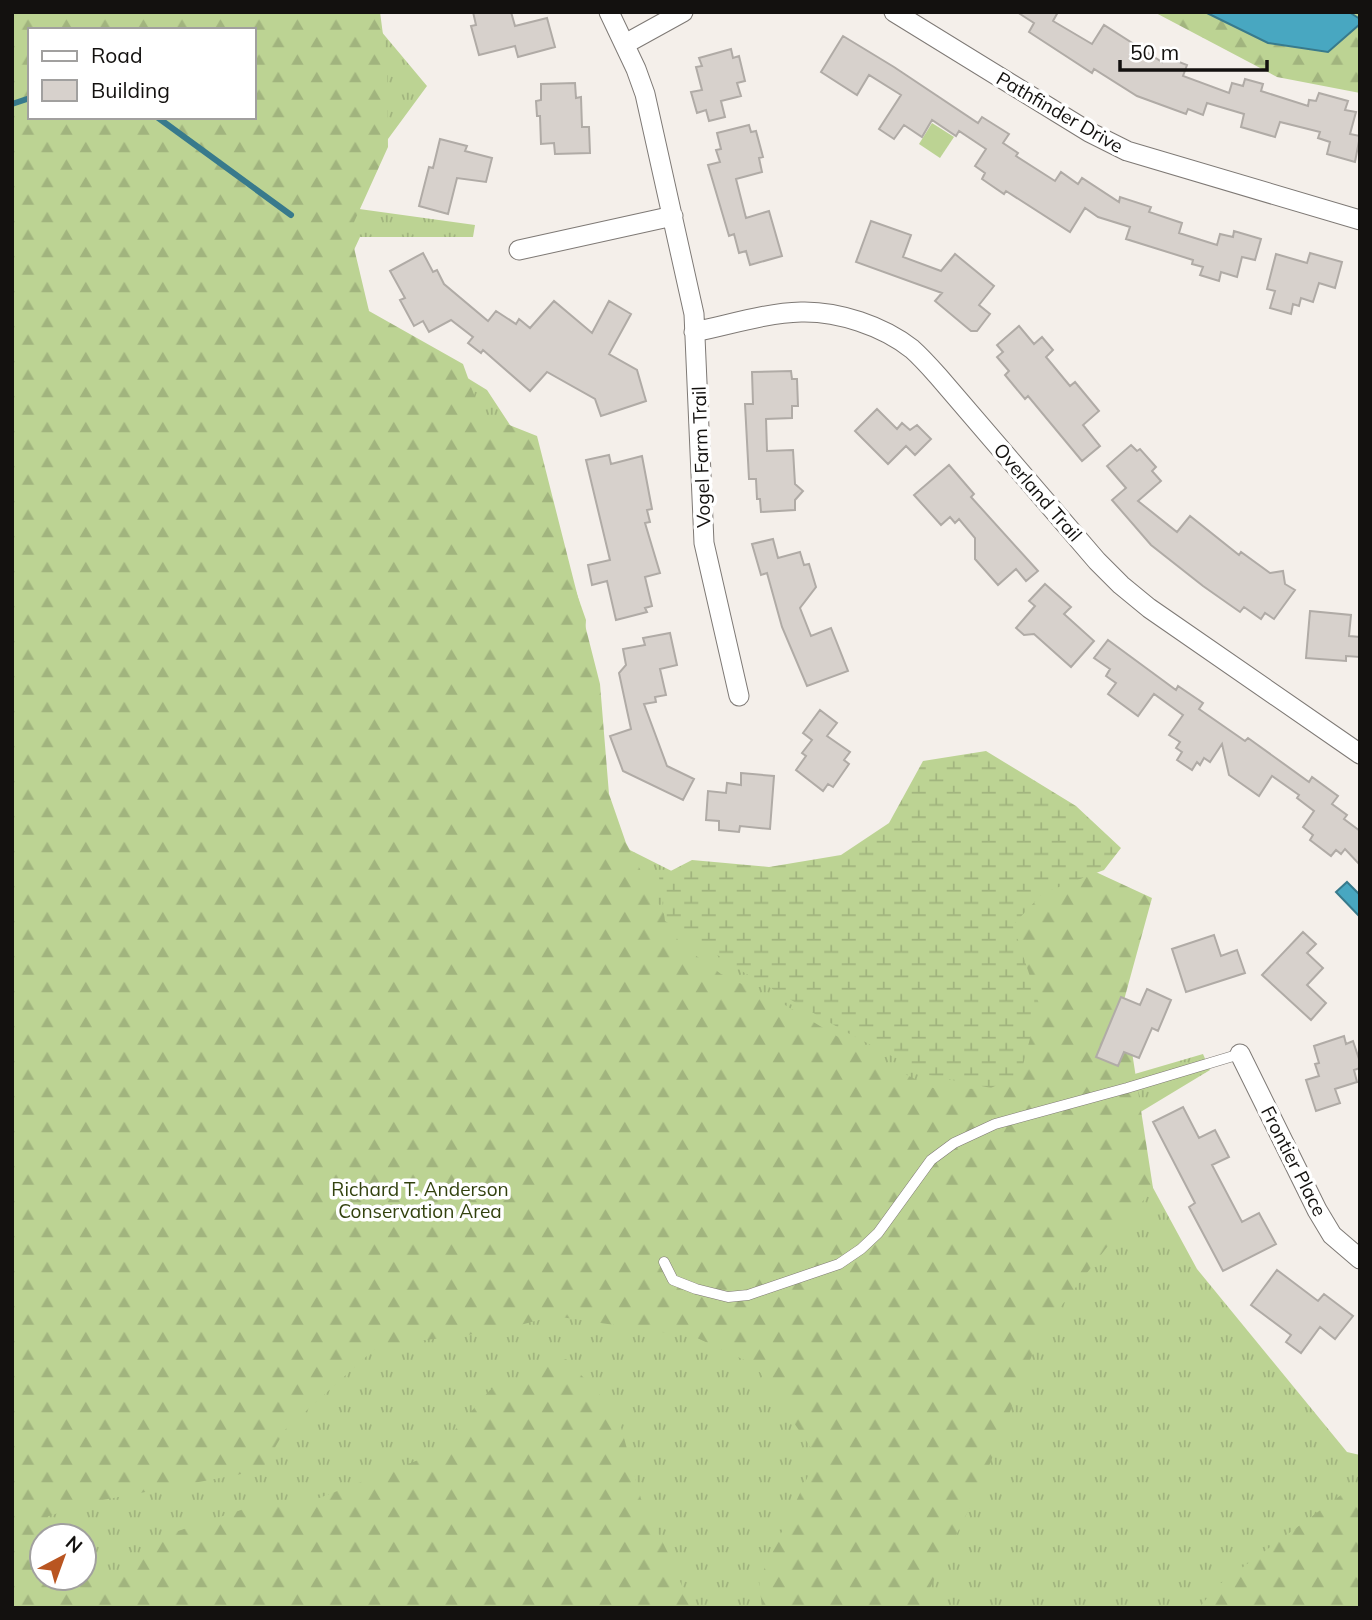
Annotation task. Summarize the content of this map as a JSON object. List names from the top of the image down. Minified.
{"streets":{"street":["Pathfinder Drive","Vogel Farm Trail","Overland Trail","Frontier Place"]},"crossings":[["Vogel Farm Trail","Overland Trail"]],"parks":["Richard T. Anderson Conservation Area"],"legend":["Road","Building"],"scale_bar":"50 m","north":"top right"}
